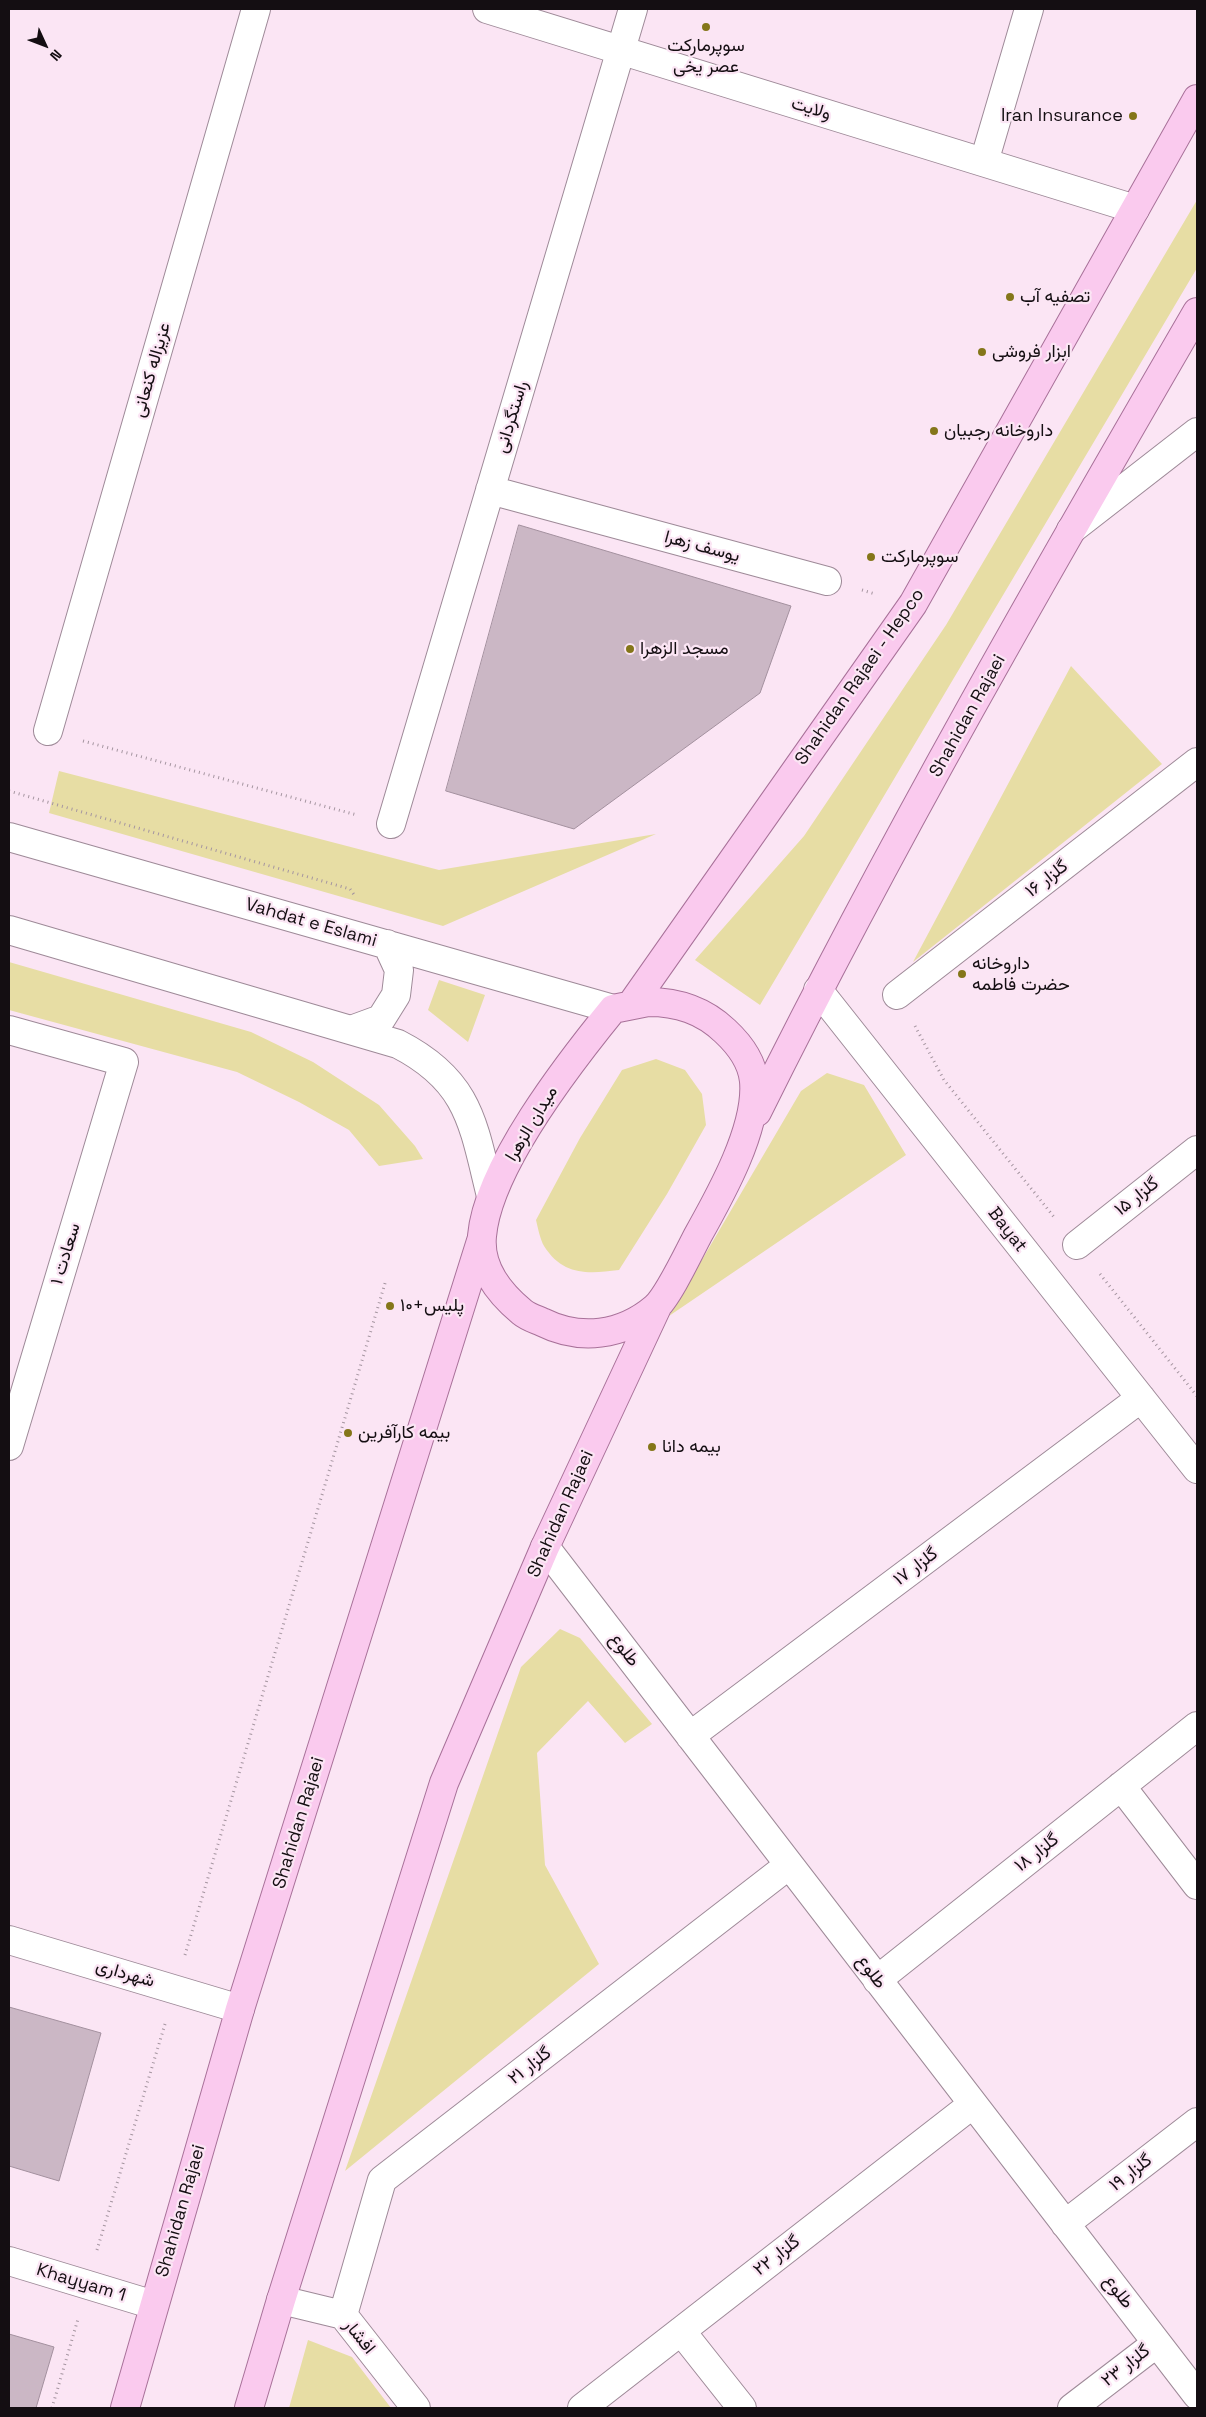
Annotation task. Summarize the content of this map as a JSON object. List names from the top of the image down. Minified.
{"streets":{"main road":["Shahidan Rajaei - Hepco","Shahidan Rajaei","میدان الزهرا"],"street":["ولایت","عزیزاله کنعانی","راستگردانی","یوسف زهرا","گلزار ۱۶","Vahdat e Eslami","گلزار ۱۵","Bayat","سعادت ۱","گلزار ۱۷","طلوع","گلزار ۱۸","شهرداری","گلزار ۲۱","گلزار ۱۹","گلزار ۲۲","Khayyam 1","افشار","گلزار ۲۳"]},"crossings":[["ولایت","راستگردانی"],["ولایت","Shahidan Rajaei - Hepco"],["راستگردانی","یوسف زهرا"],["Shahidan Rajaei - Hepco","Vahdat e Eslami"],["Shahidan Rajaei - Hepco","میدان الزهرا"],["Shahidan Rajaei","میدان الزهرا"],["Shahidan Rajaei","Bayat"],["Shahidan Rajaei","طلوع"],["Shahidan Rajaei","شهرداری"],["Shahidan Rajaei","Khayyam 1"],["Shahidan Rajaei","افشار"],["Vahdat e Eslami","میدان الزهرا"],["Bayat","گلزار ۱۷"],["گلزار ۱۷","طلوع"],["طلوع","گلزار ۱۸"],["طلوع","گلزار ۲۱"],["طلوع","گلزار ۱۹"],["طلوع","گلزار ۲۲"],["طلوع","گلزار ۲۳"],["گلزار ۲۱","افشار"]],"places":["سوپرمارکت عصر یخی","Iran Insurance","تصفیه آب","ابزار فروشی","داروخانه رجبیان","سوپرمارکت","مسجد الزهرا","داروخانه حضرت فاطمه","پلیس+۱۰","بیمه کارآفرین","بیمه دانا"],"north":"bottom right"}
